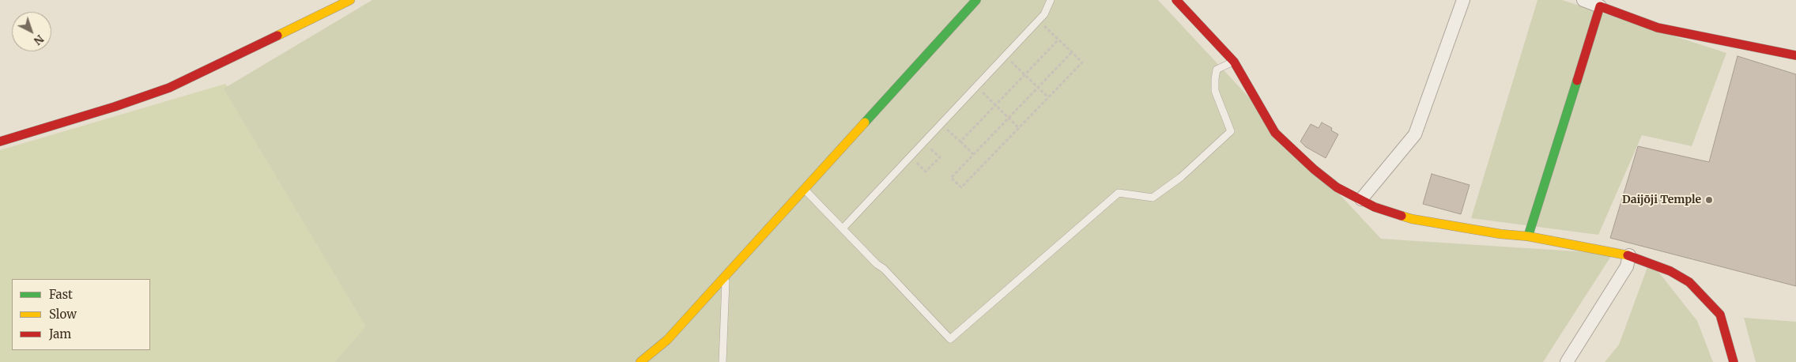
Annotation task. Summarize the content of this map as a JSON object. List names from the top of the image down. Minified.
{"places":["Daijōji Temple"],"legend":["Fast","Slow","Jam"],"north":"bottom right"}
